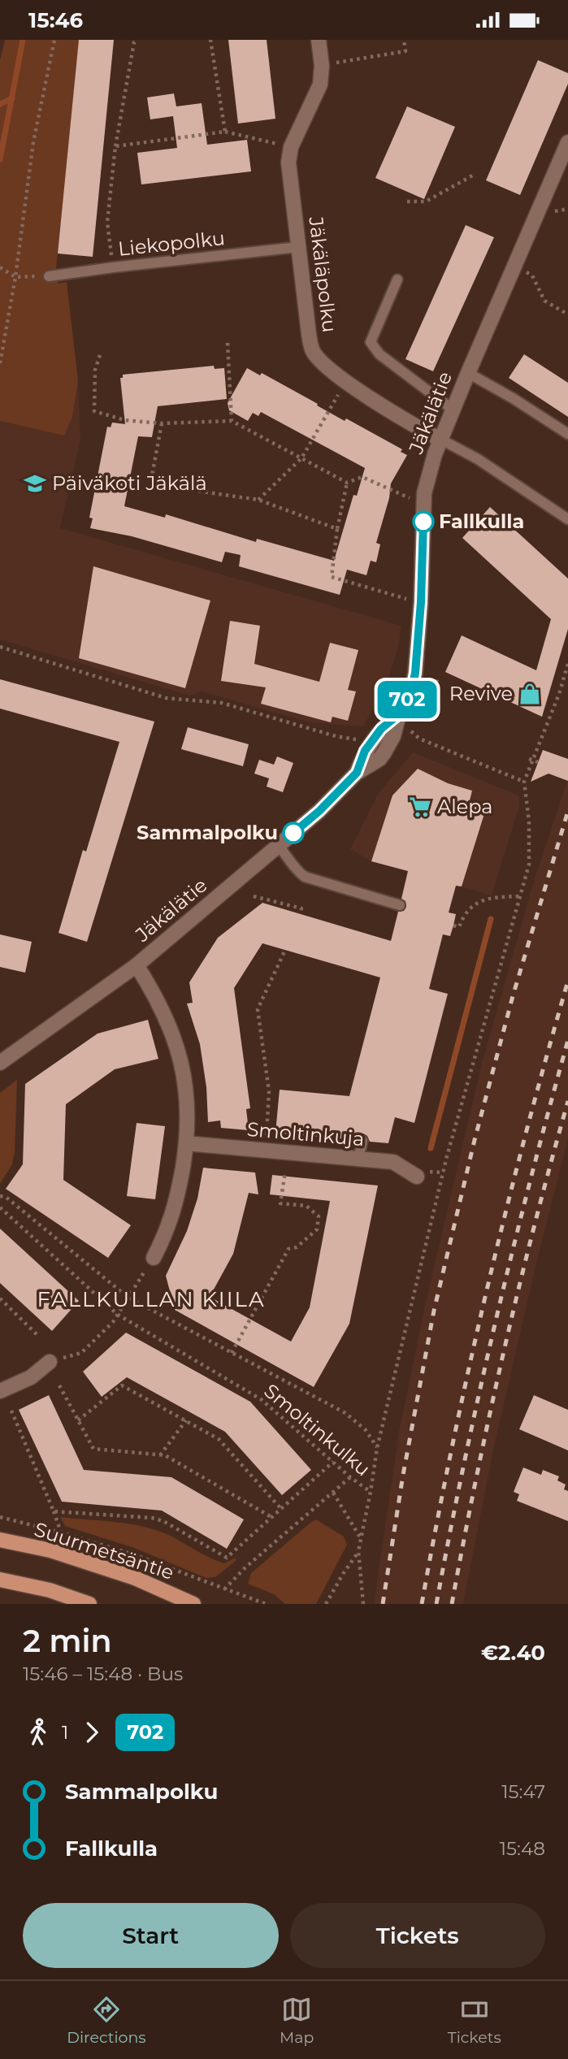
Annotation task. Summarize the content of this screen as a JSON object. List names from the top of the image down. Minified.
{"streets":{"main road":["Suurmetsäntie"],"street":["Jäkäläpolku","Jäkälätie","Smoltinkuja"],"lane":["Liekopolku"],"path":["Smoltinkulku"]},"crossings":[["Liekopolku","Jäkäläpolku"],["Jäkäläpolku","Jäkälätie"]],"districts":["FALLKULLAN KIILA"],"places":{"school or university":["Päiväkoti Jäkälä"],"other":["Fallkulla","Sammalpolku"],"shop":["Revive"],"supermarket":["Alepa"]},"lines":["bus line 702"],"page":{"status":"15:46","on_map":"702","heading":["2 min","15:46 – 15:48 · Bus","€2.40"],"legs":["1","702"],"list":[{"name":"Sammalpolku","value":"15:47"},{"name":"Fallkulla","value":"15:48"}],"buttons":["Start","Tickets"],"tabs":["Directions","Map","Tickets"]}}
